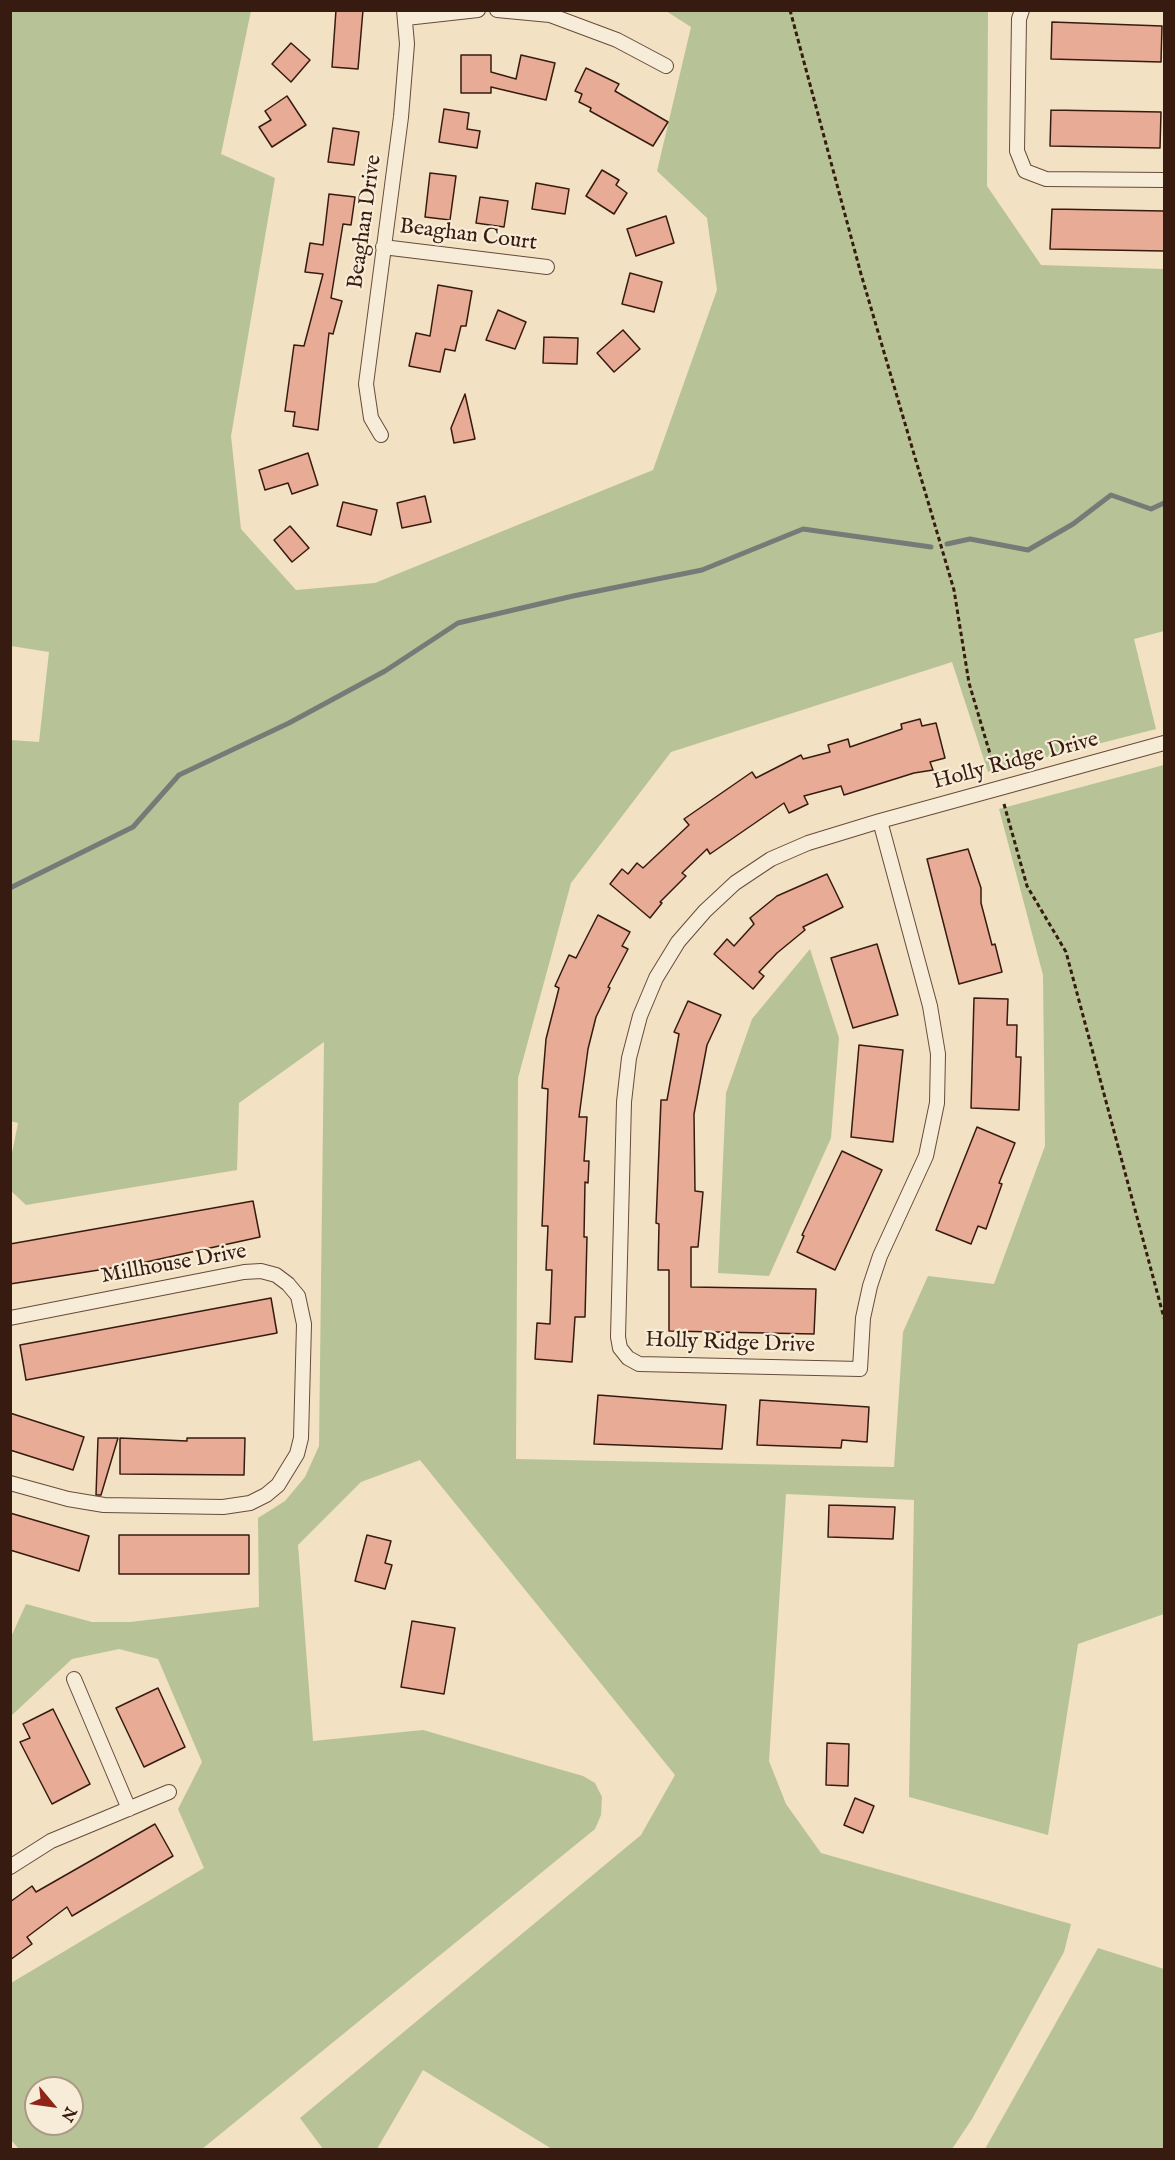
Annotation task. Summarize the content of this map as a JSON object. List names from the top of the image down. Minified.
{"streets":{"street":["Beaghan Drive","Beaghan Court","Holly Ridge Drive","Millhouse Drive"]},"crossings":[["Beaghan Drive","Beaghan Court"]],"north":"bottom right"}
